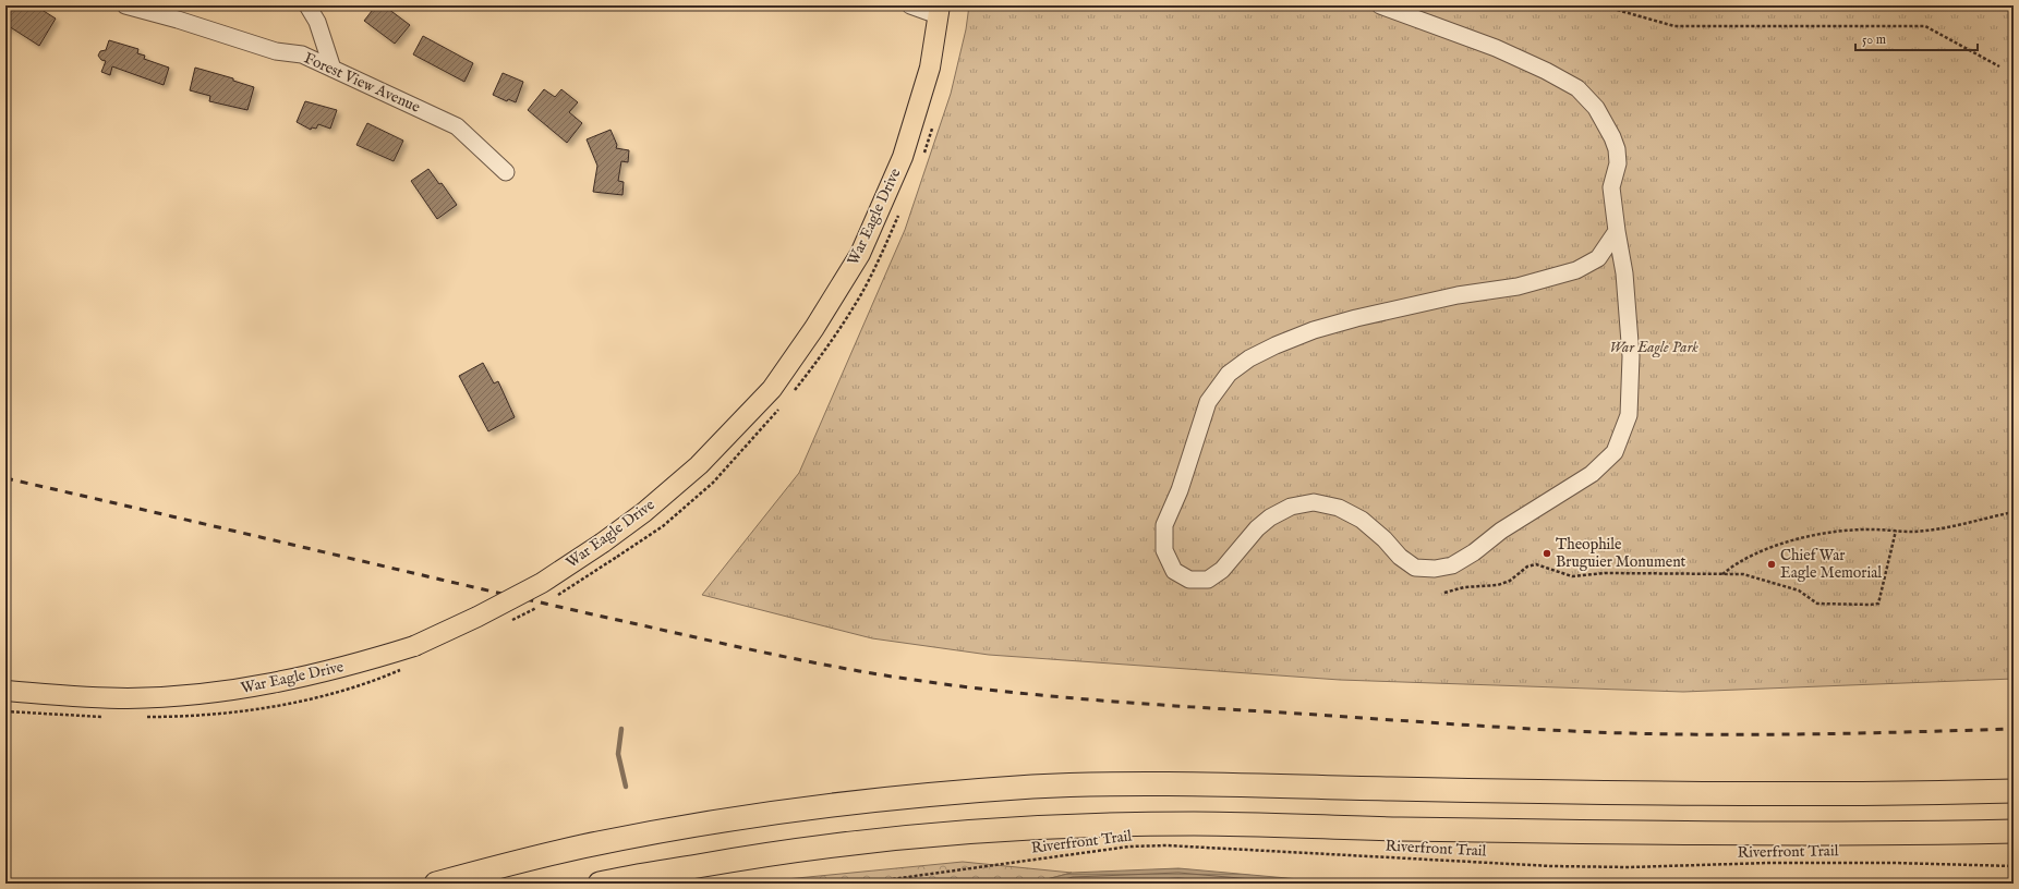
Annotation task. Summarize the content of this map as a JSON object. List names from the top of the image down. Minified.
{"streets":{"main road":["War Eagle Drive"],"street":["Forest View Avenue"],"path":["Riverfront Trail"]},"parks":["War Eagle Park"],"places":["Theophile Bruguier Monument","Chief War Eagle Memorial"],"scale_bar":"50 m"}
